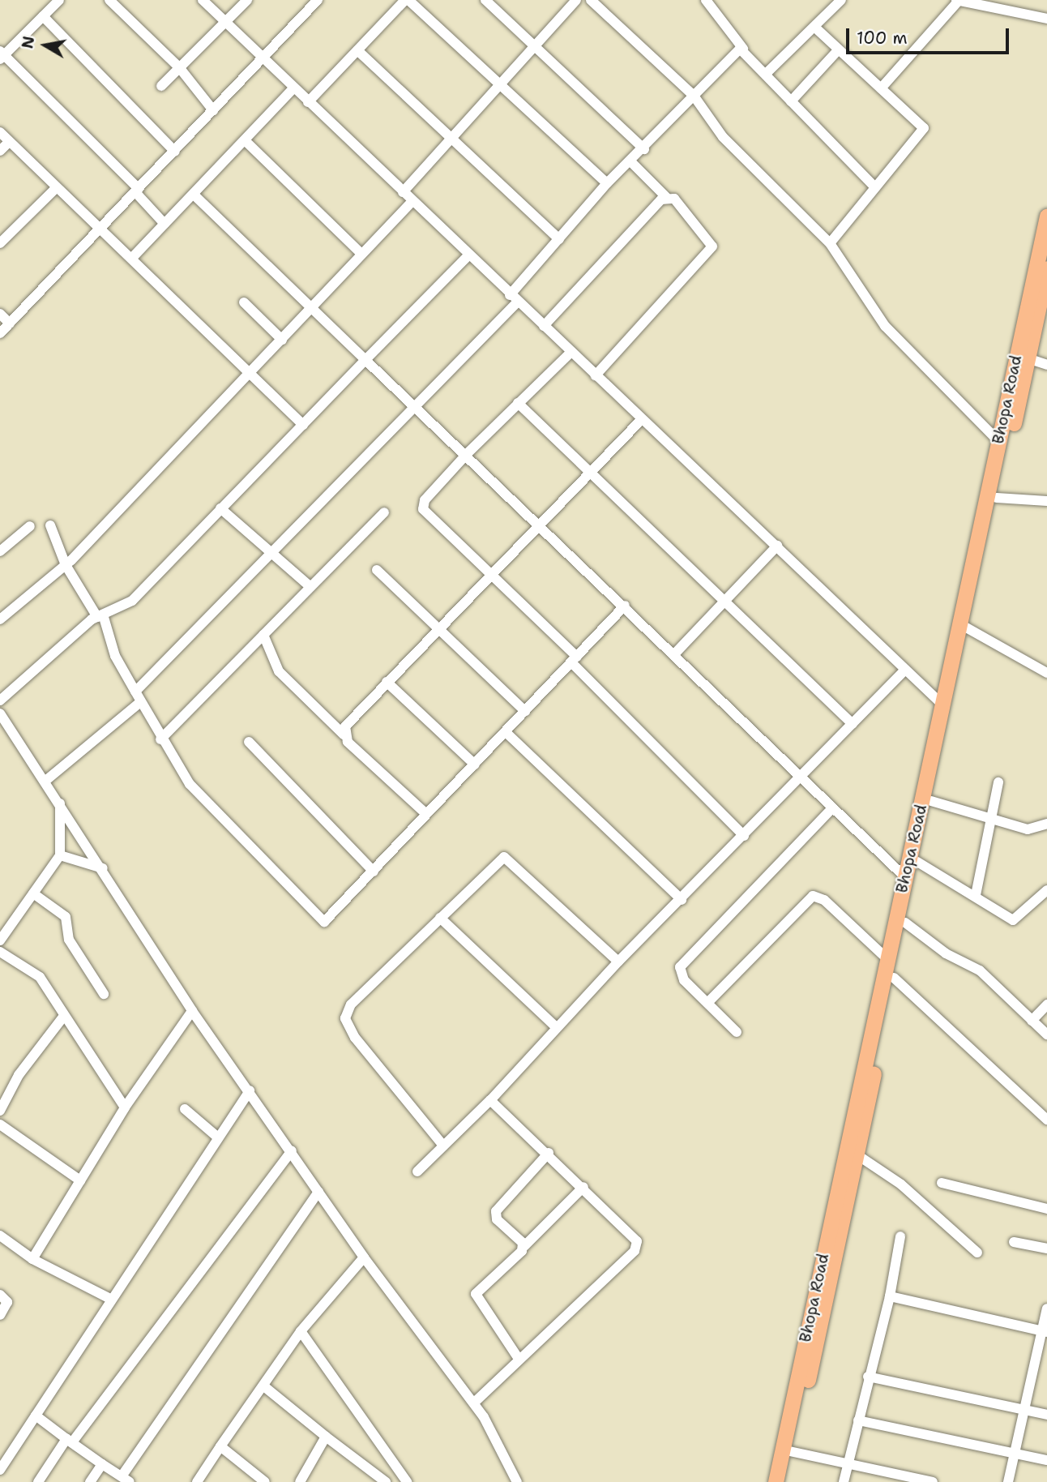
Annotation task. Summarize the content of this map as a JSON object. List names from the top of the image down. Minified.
{"streets":{"main road":["Bhopa Road"]},"scale_bar":"100 m","north":"left"}
